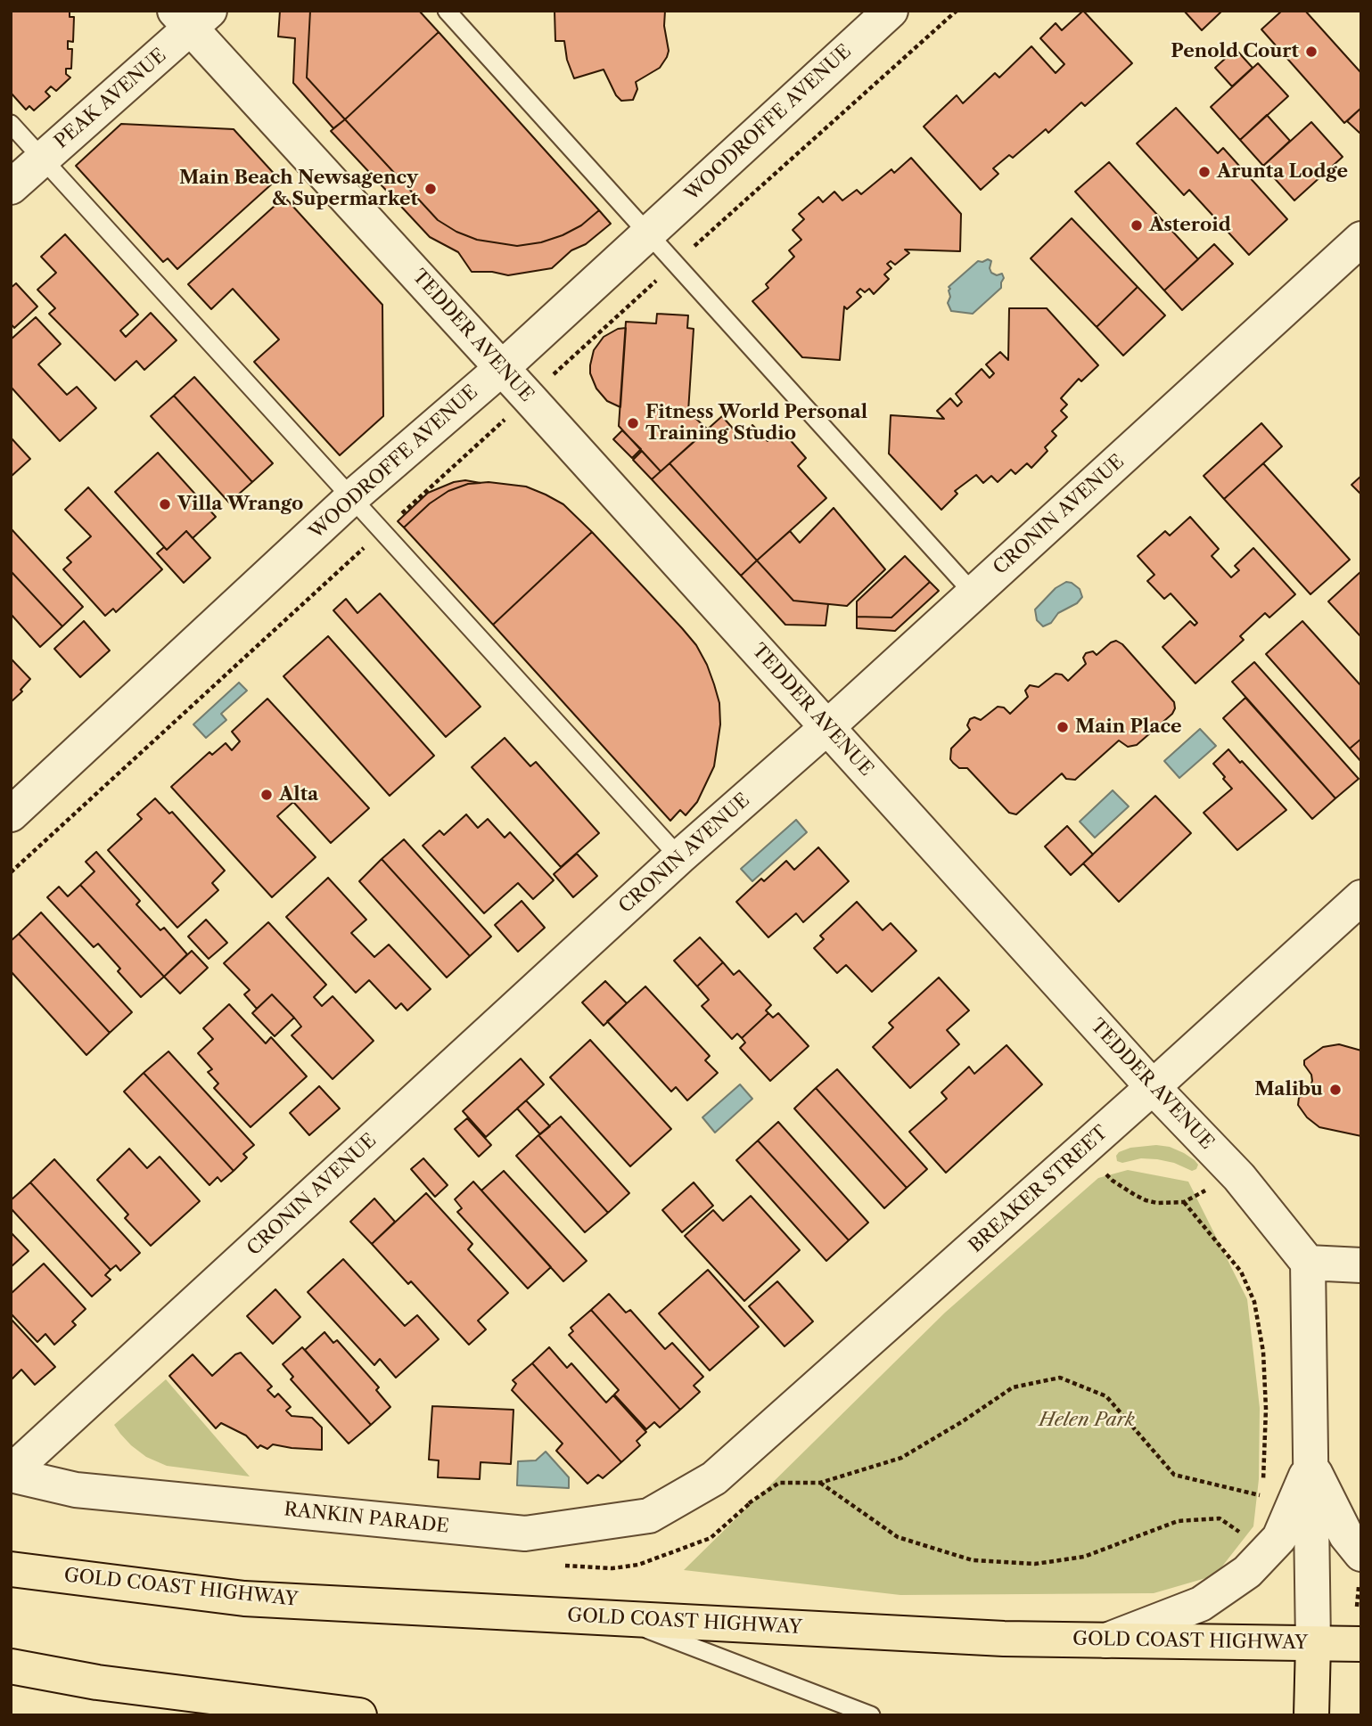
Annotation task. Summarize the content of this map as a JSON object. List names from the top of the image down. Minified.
{"streets":{"main road":["GOLD COAST HIGHWAY"],"street":["PEAK AVENUE","WOODROFFE AVENUE","TEDDER AVENUE","CRONIN AVENUE","BREAKER STREET","RANKIN PARADE"]},"crossings":[["PEAK AVENUE","TEDDER AVENUE"],["WOODROFFE AVENUE","TEDDER AVENUE"],["TEDDER AVENUE","CRONIN AVENUE"],["TEDDER AVENUE","BREAKER STREET"],["CRONIN AVENUE","RANKIN PARADE"],["BREAKER STREET","RANKIN PARADE"]],"parks":["Helen Park"],"places":["Penold Court","Arunta Lodge","Main Beach Newsagency & Supermarket","Asteroid","Fitness World Personal Training Studio","Villa Wrango","Main Place","Alta","Malibu"]}
